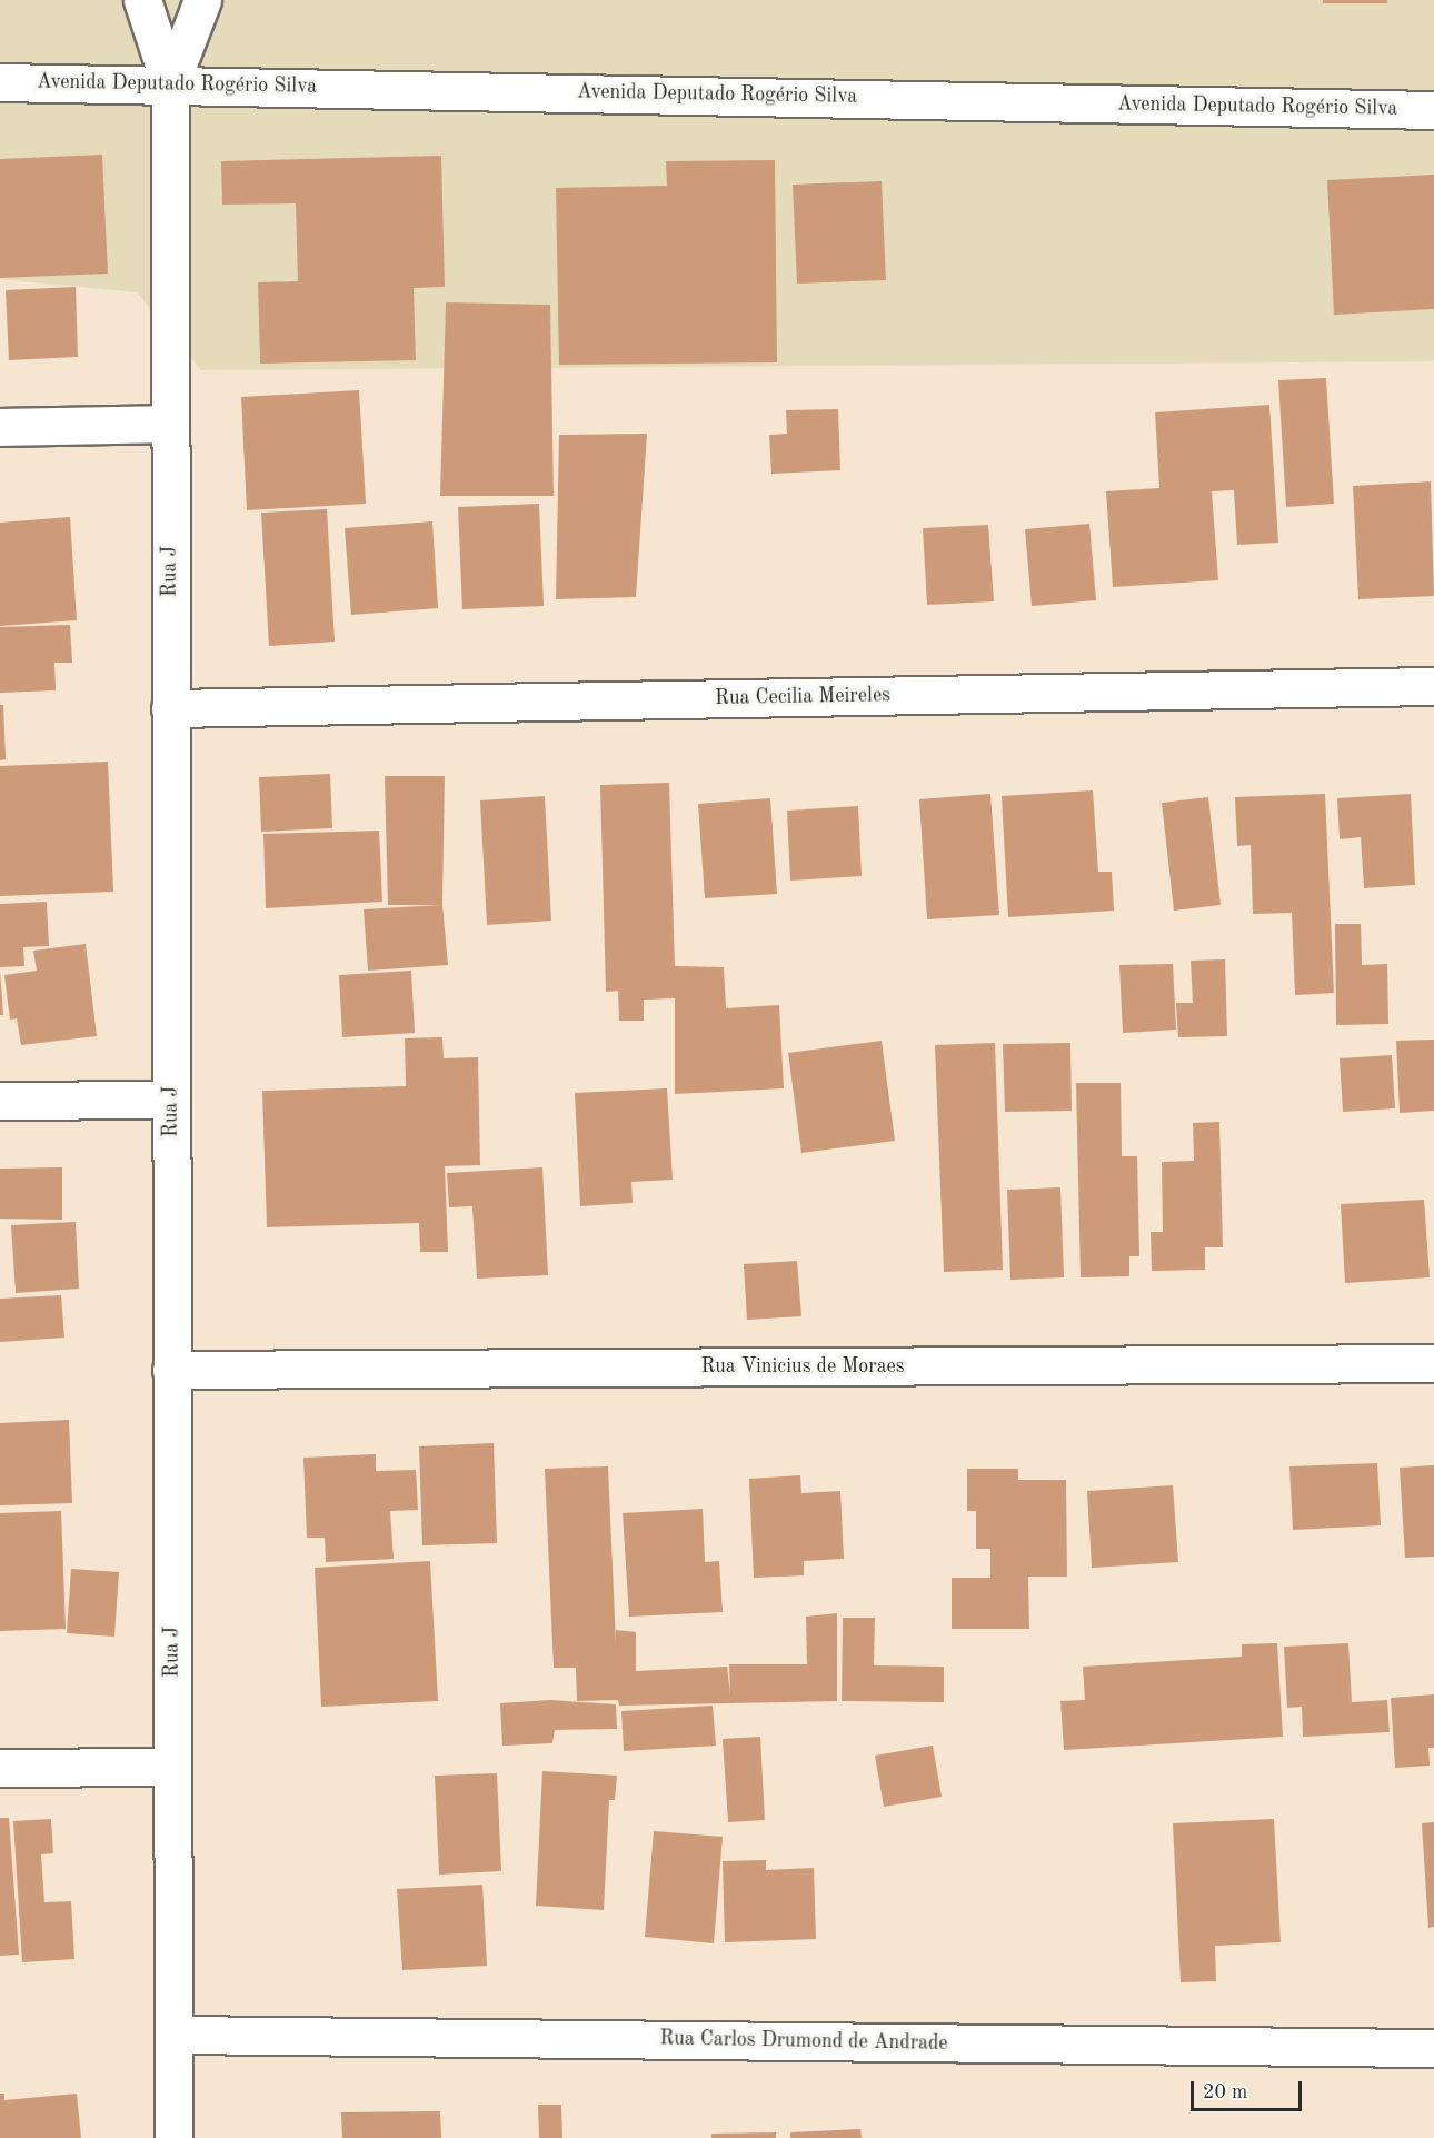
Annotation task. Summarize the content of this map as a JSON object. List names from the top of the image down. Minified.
{"streets":{"street":["Avenida Deputado Rogério Silva","Rua J","Rua Cecilia Meireles","Rua Vinicius de Moraes","Rua Carlos Drumond de Andrade"]},"crossings":[["Avenida Deputado Rogério Silva","Rua J"],["Rua J","Rua Cecilia Meireles"],["Rua J","Rua Vinicius de Moraes"],["Rua J","Rua Carlos Drumond de Andrade"]],"scale_bar":"20 m"}
